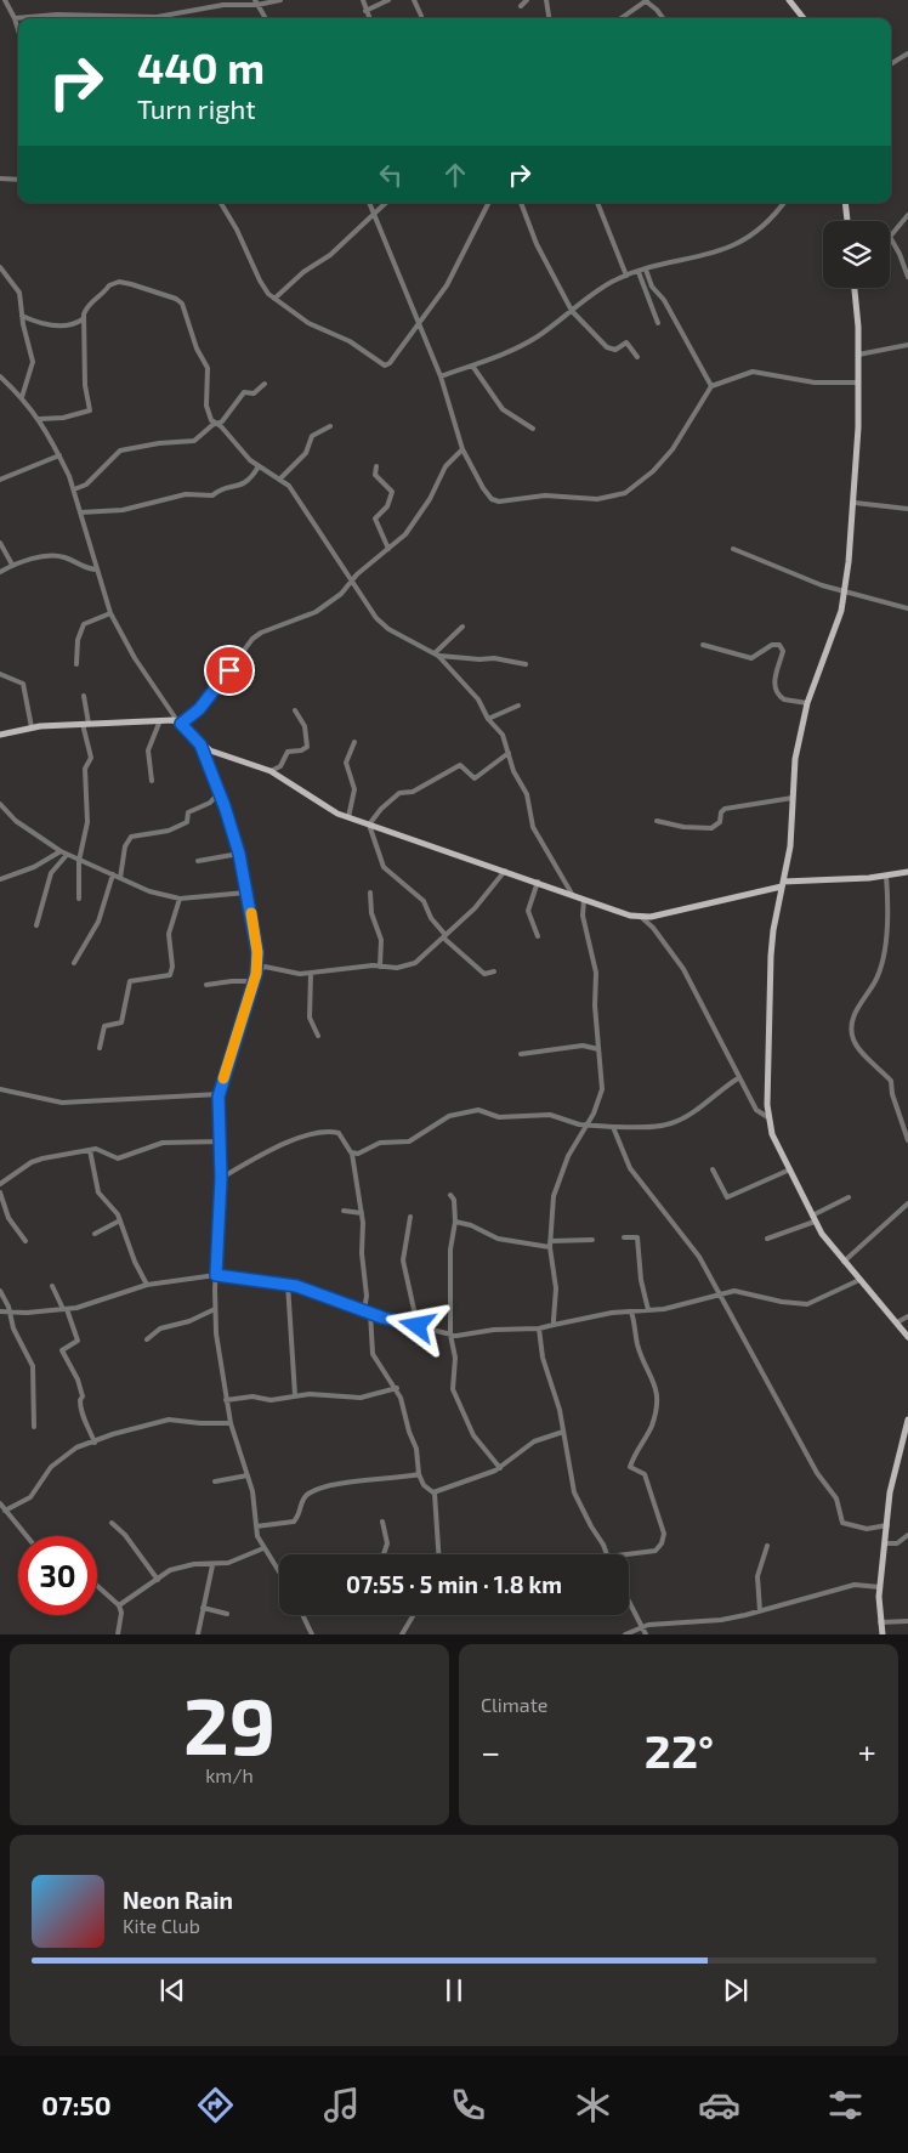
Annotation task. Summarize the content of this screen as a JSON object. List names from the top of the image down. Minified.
{"page":{"turn":["440 m","Turn right"],"limit":"30","trip":"07:55 · 5 min · 1.8 km","tile":[["29","km/h"],"Climate"],"heat":["−","22°","+"],"song":["Neon Rain","Kite Club"],"tabs":"07:50"}}
